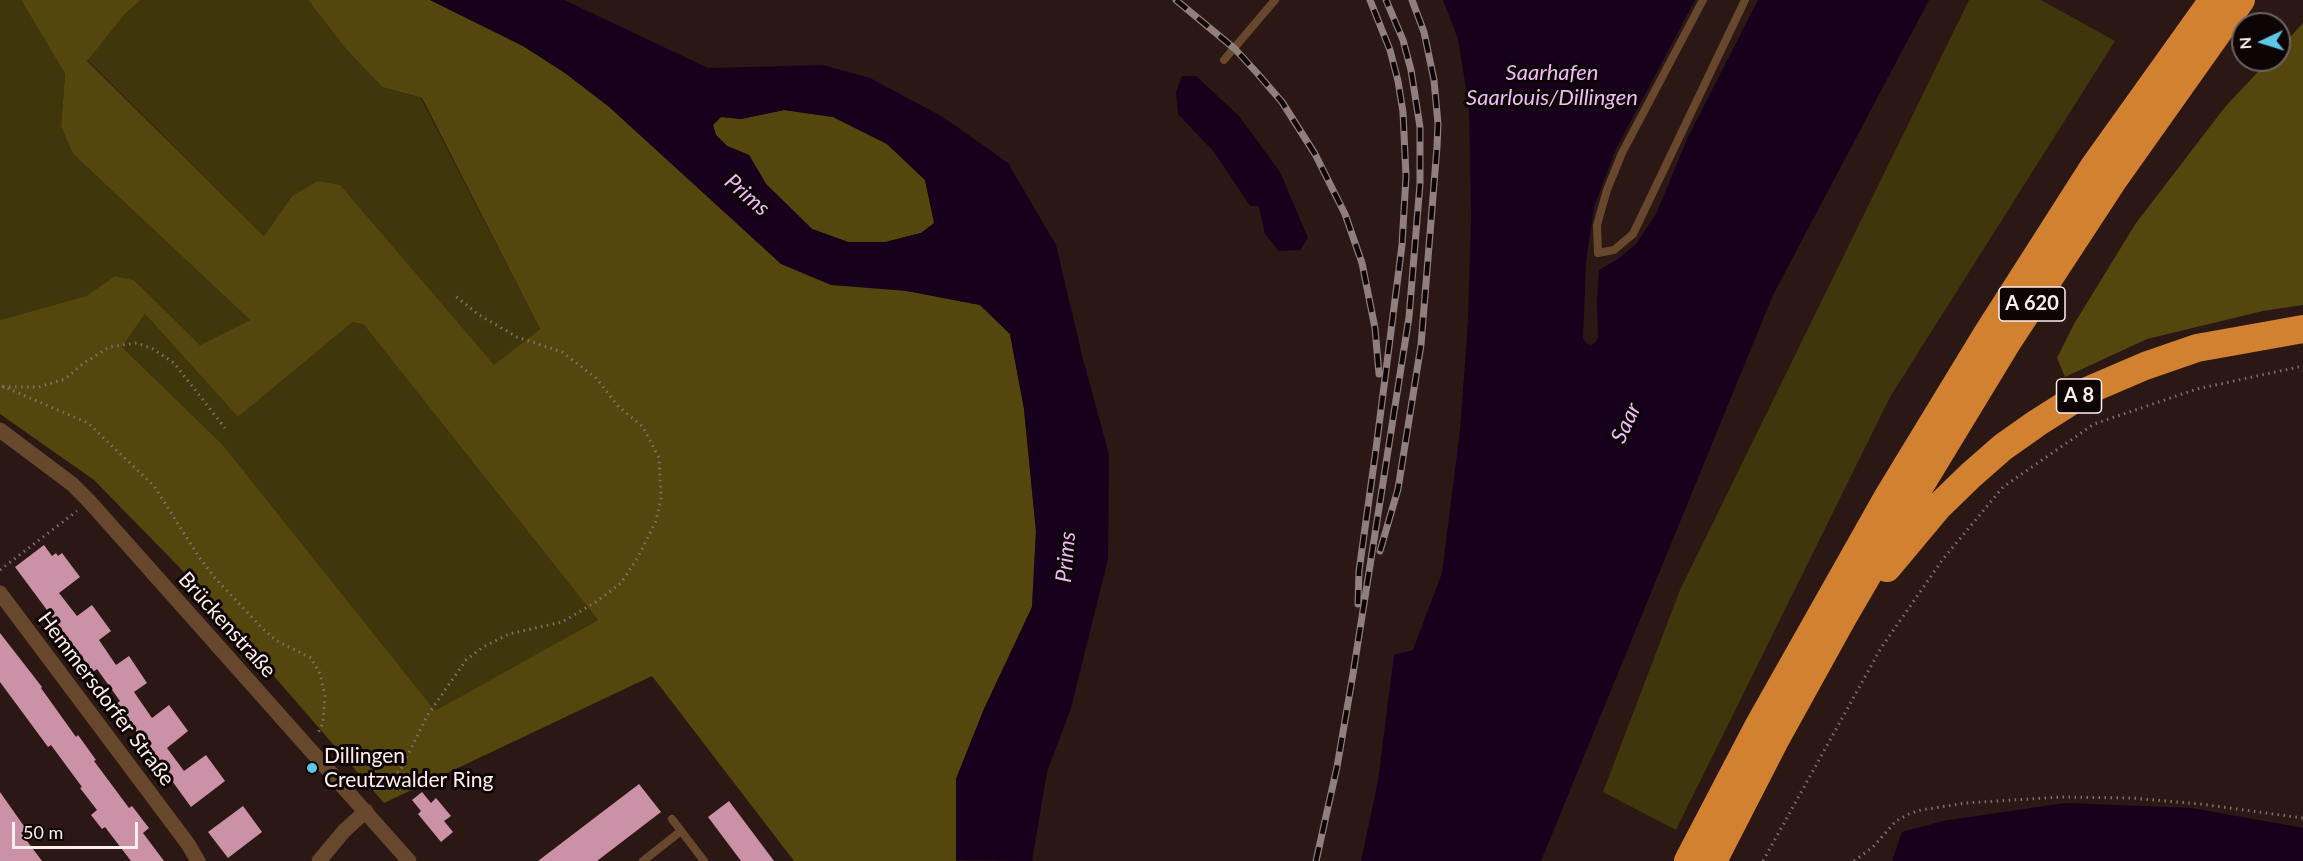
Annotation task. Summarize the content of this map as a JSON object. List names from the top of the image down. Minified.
{"streets":{"highway":["A 620","A 8"],"street":["Brückenstraße","Hemmersdorfer Straße"]},"crossings":[["A 620","A 8"]],"water":["Saarhafen Saarlouis/Dillingen","Prims","Saar"],"places":["Dillingen Creutzwalder Ring"],"scale_bar":"50 m","north":"left"}
